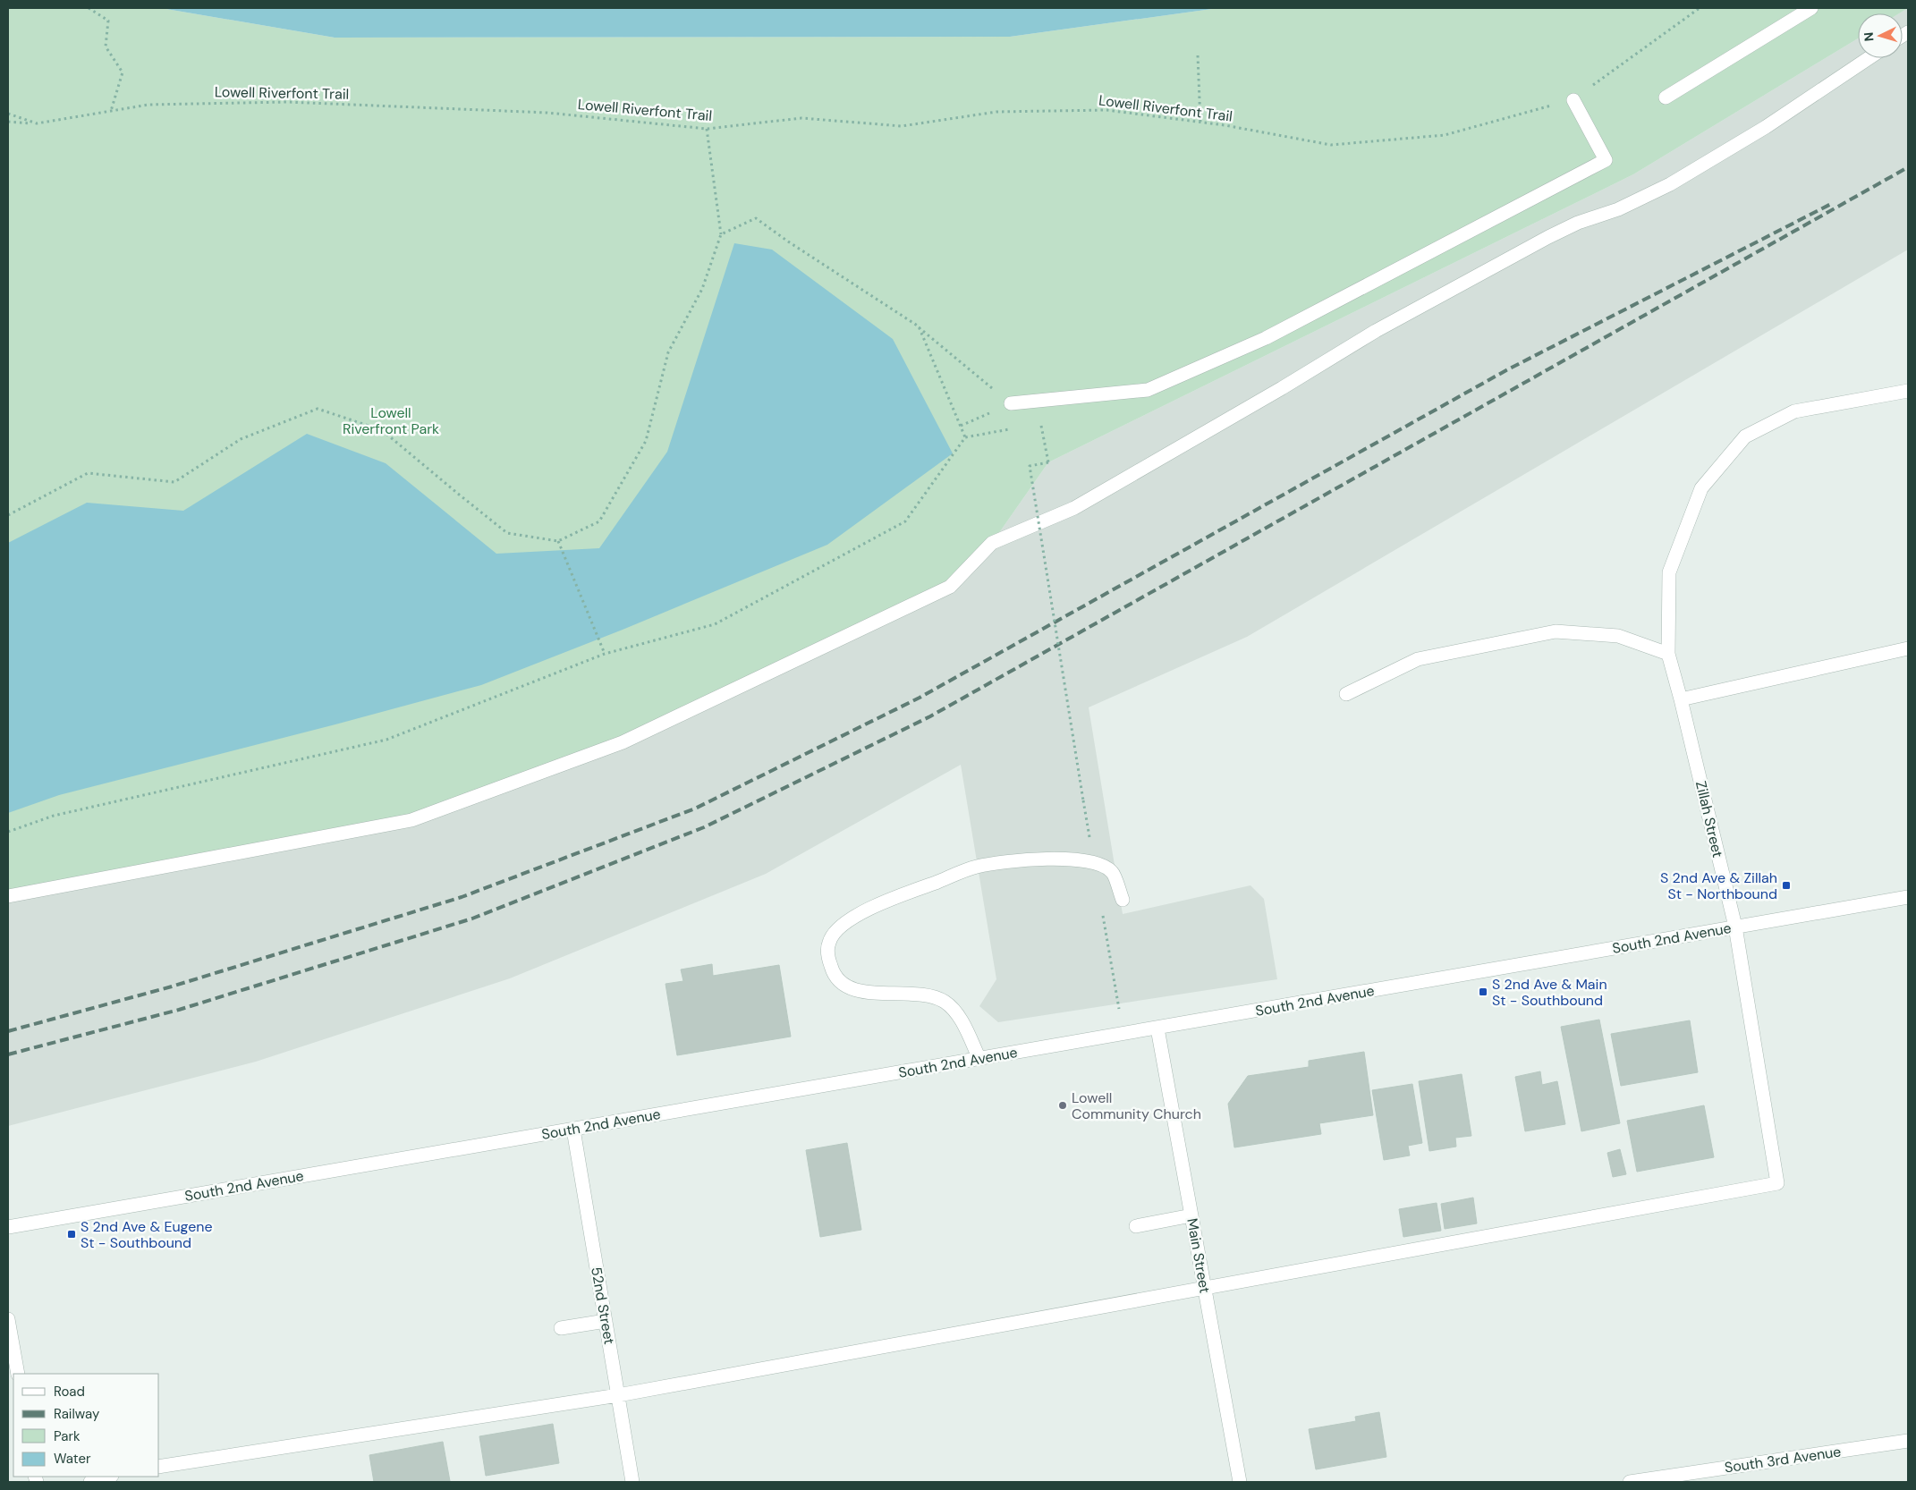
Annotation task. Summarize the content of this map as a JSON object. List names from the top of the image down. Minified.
{"streets":{"street":["Zillah Street","South 2nd Avenue","Main Street","52nd Street","South 3rd Avenue"],"path":["Lowell Riverfont Trail"]},"crossings":[["Zillah Street","South 2nd Avenue"],["Zillah Street","Main Street"],["South 2nd Avenue","Main Street"],["South 2nd Avenue","52nd Street"]],"parks":["Lowell Riverfront Park"],"places":{"transit":["S 2nd Ave & Zillah St - Northbound","S 2nd Ave & Main St - Southbound","S 2nd Ave & Eugene St - Southbound"],"other":["Lowell Community Church"]},"legend":["Road","Railway","Park","Water"],"north":"left"}
